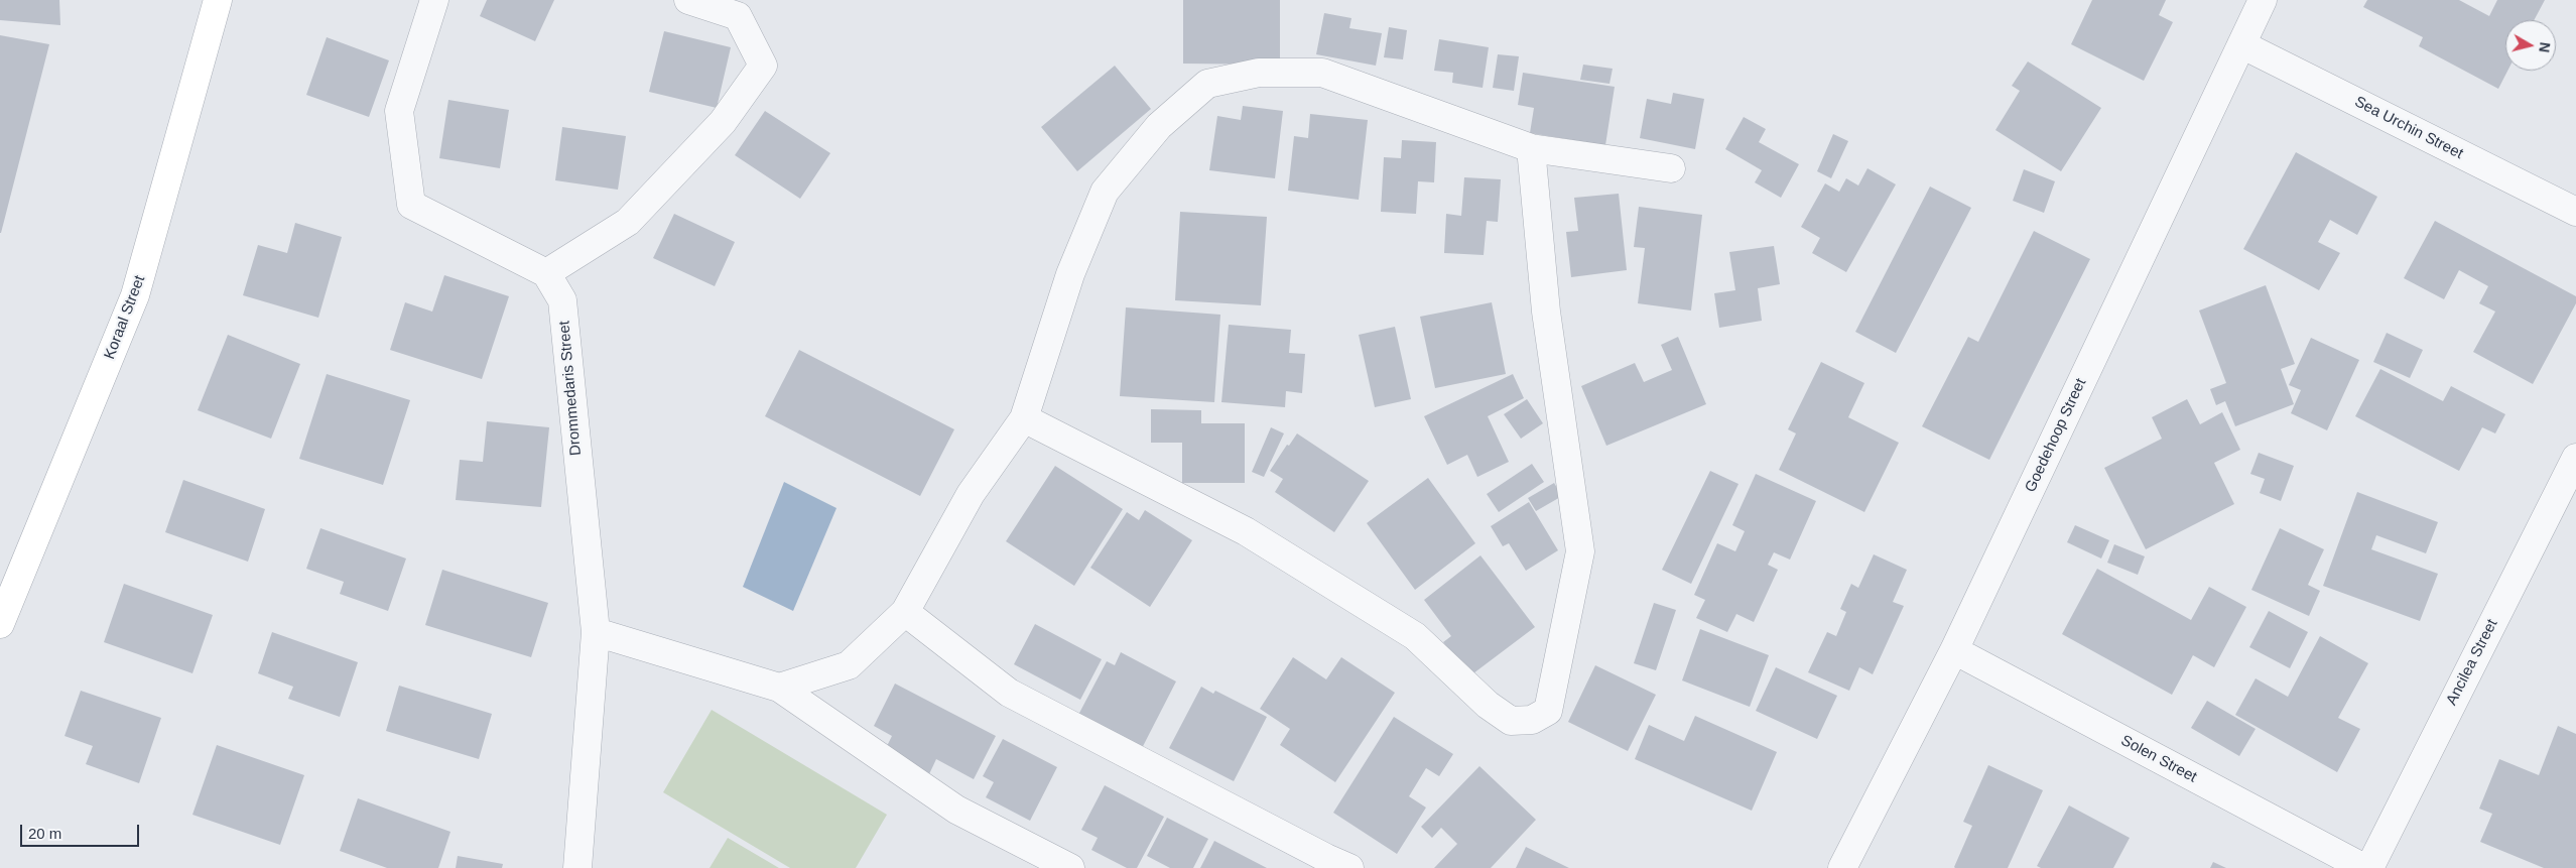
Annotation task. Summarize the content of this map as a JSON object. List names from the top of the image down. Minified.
{"streets":{"street":["Sea Urchin Street","Koraal Street","Drommedaris Street","Goedehoop Street","Ancilea Street","Solen Street"]},"crossings":[["Sea Urchin Street","Goedehoop Street"],["Goedehoop Street","Solen Street"]],"scale_bar":"20 m","north":"right"}
